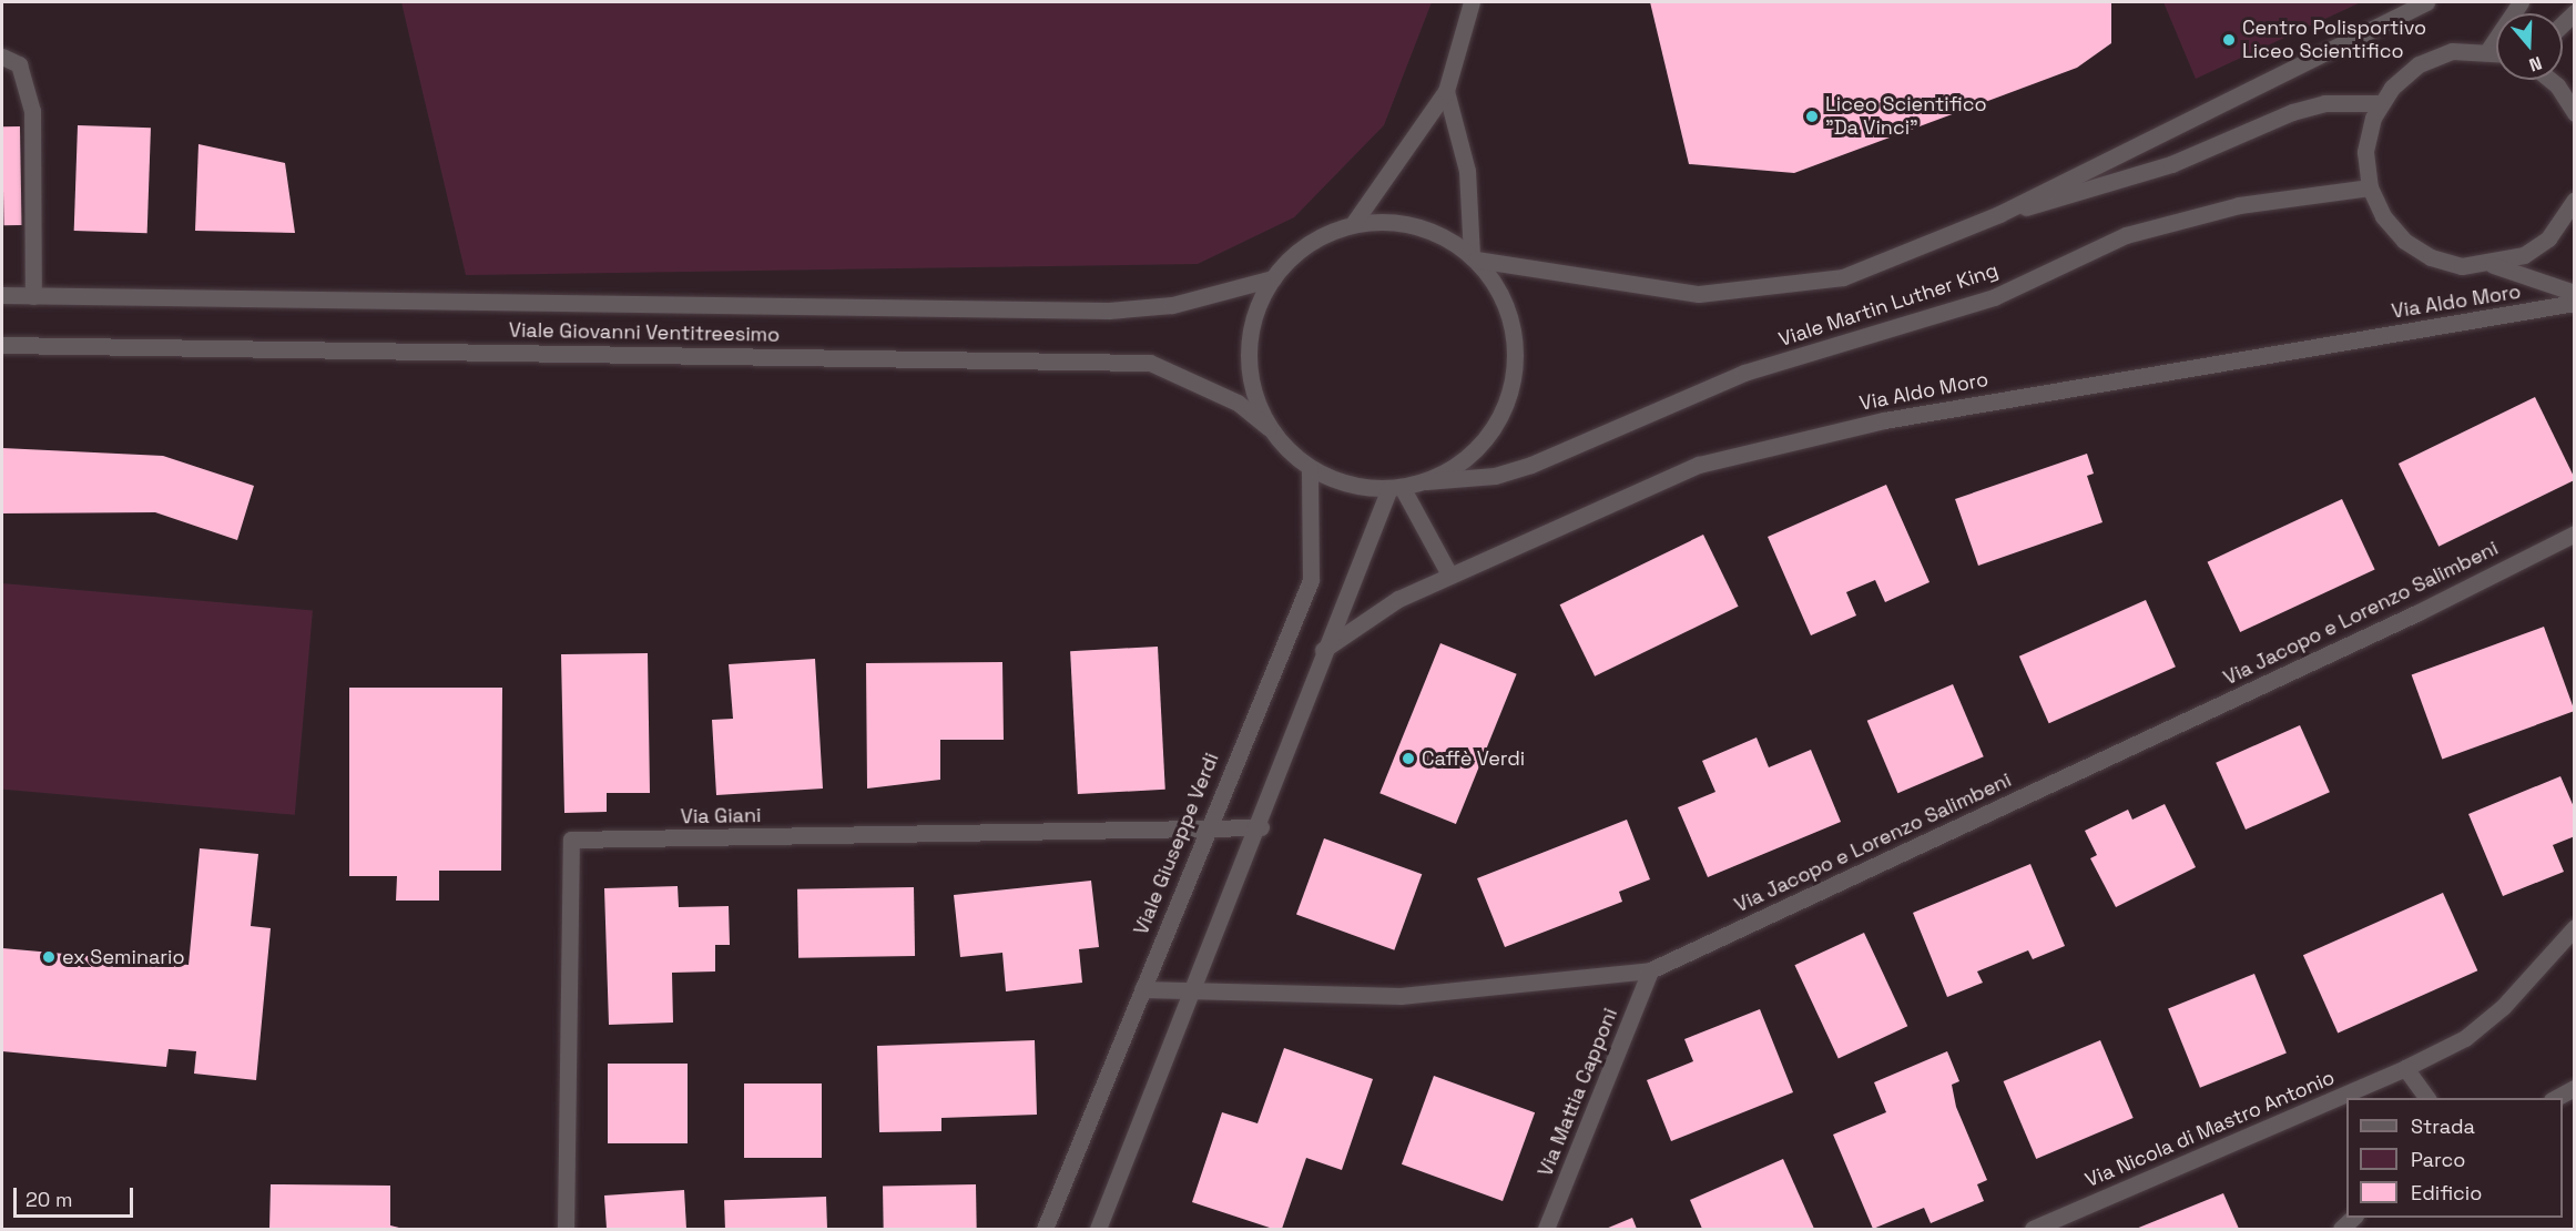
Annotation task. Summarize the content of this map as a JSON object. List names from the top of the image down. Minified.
{"streets":{"street":["Via Aldo Moro","Viale Martin Luther King","Viale Giovanni Ventitreesimo","Via Jacopo e Lorenzo Salimbeni","Via Giani","Viale Giuseppe Verdi","Via Mattia Capponi","Via Nicola di Mastro Antonio"]},"crossings":[["Via Jacopo e Lorenzo Salimbeni","Viale Giuseppe Verdi"],["Via Jacopo e Lorenzo Salimbeni","Via Mattia Capponi"],["Via Giani","Viale Giuseppe Verdi"]],"places":["Centro Polisportivo Liceo Scientifico","Liceo Scientifico \"Da Vinci\"","Caffè Verdi","ex Seminario"],"legend":["Strada","Parco","Edificio"],"scale_bar":"20 m","north":"bottom"}
